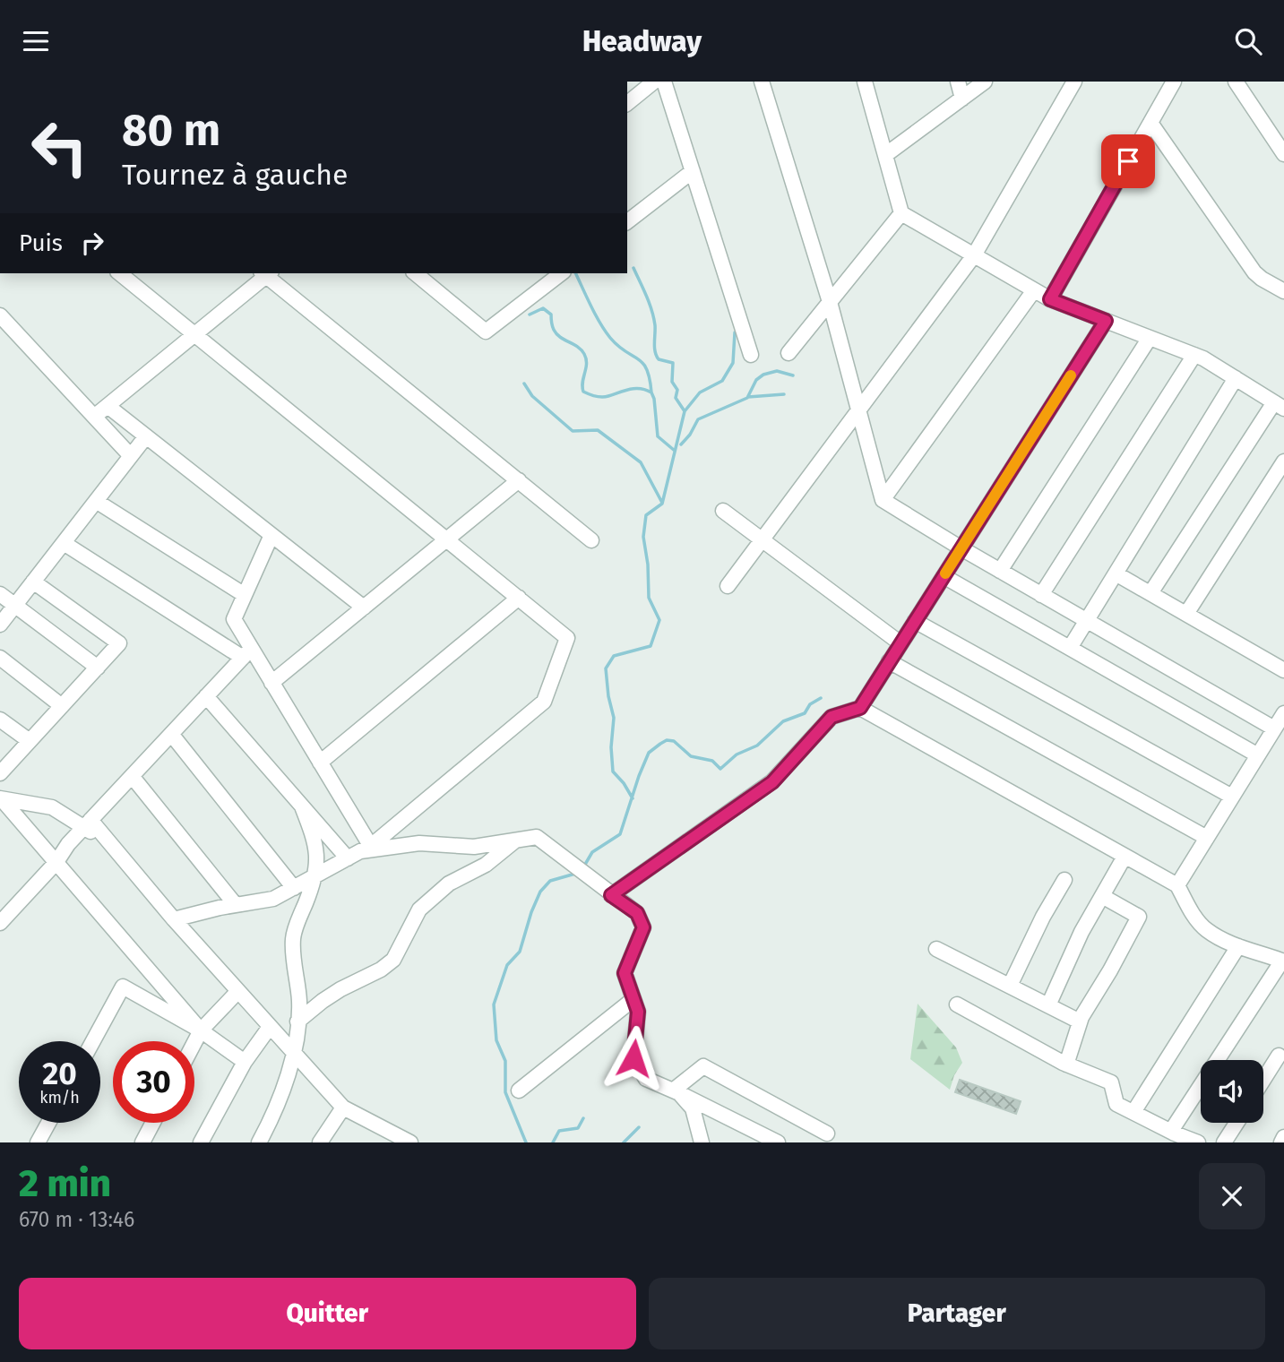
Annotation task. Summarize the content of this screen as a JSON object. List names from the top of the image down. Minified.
{"page":{"header":"Headway","turn":["80 m","Tournez à gauche"],"then":"Puis","speed":"20 km/h","limit":"30","heading":["2 min","670 m · 13:46"],"buttons":["Quitter","Partager"]}}
